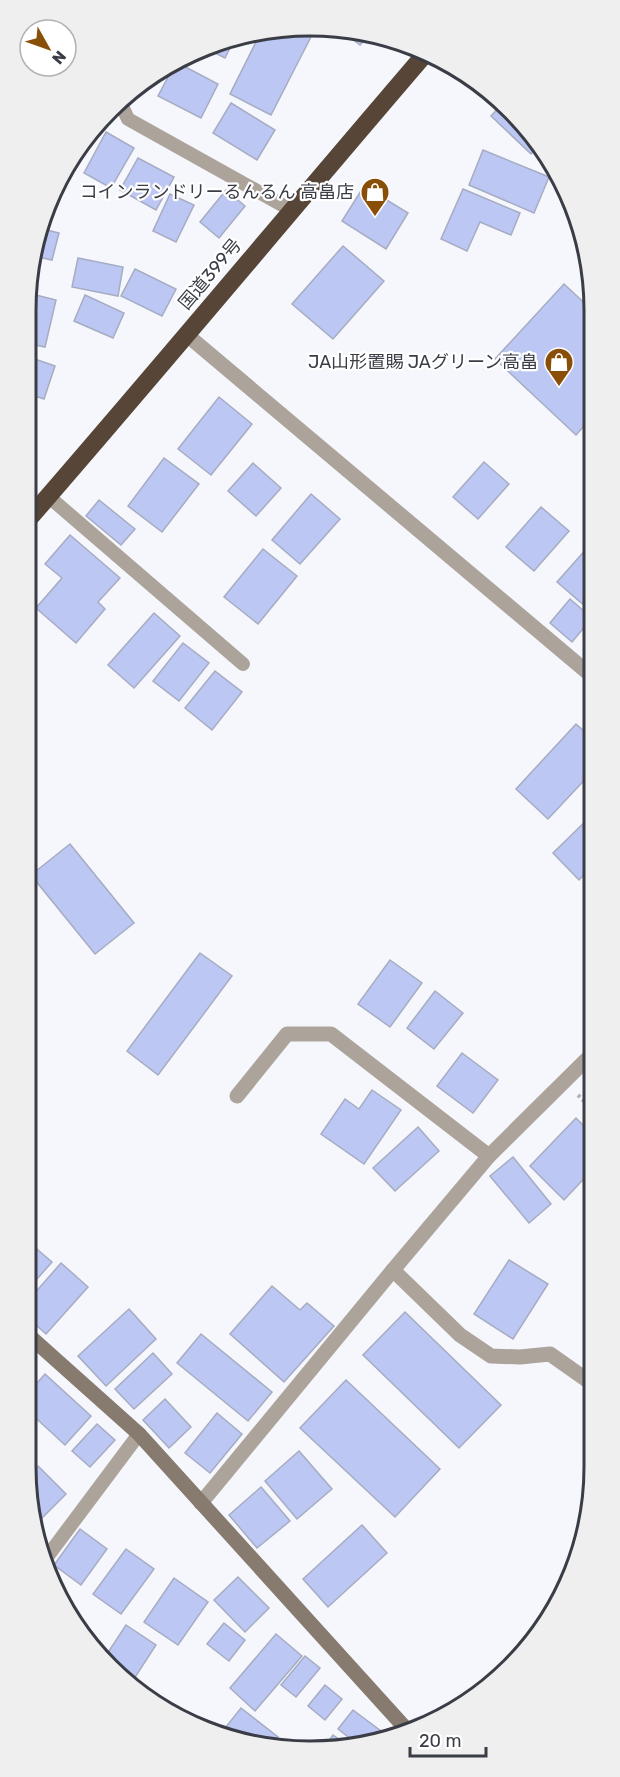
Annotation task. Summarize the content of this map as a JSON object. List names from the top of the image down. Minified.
{"streets":{"highway":["国道399号"]},"places":{"shop":["コインランドリーるんるん 高畠店","JA山形置賜 JAグリーン高畠"]},"scale_bar":"20 m","north":"bottom right"}
